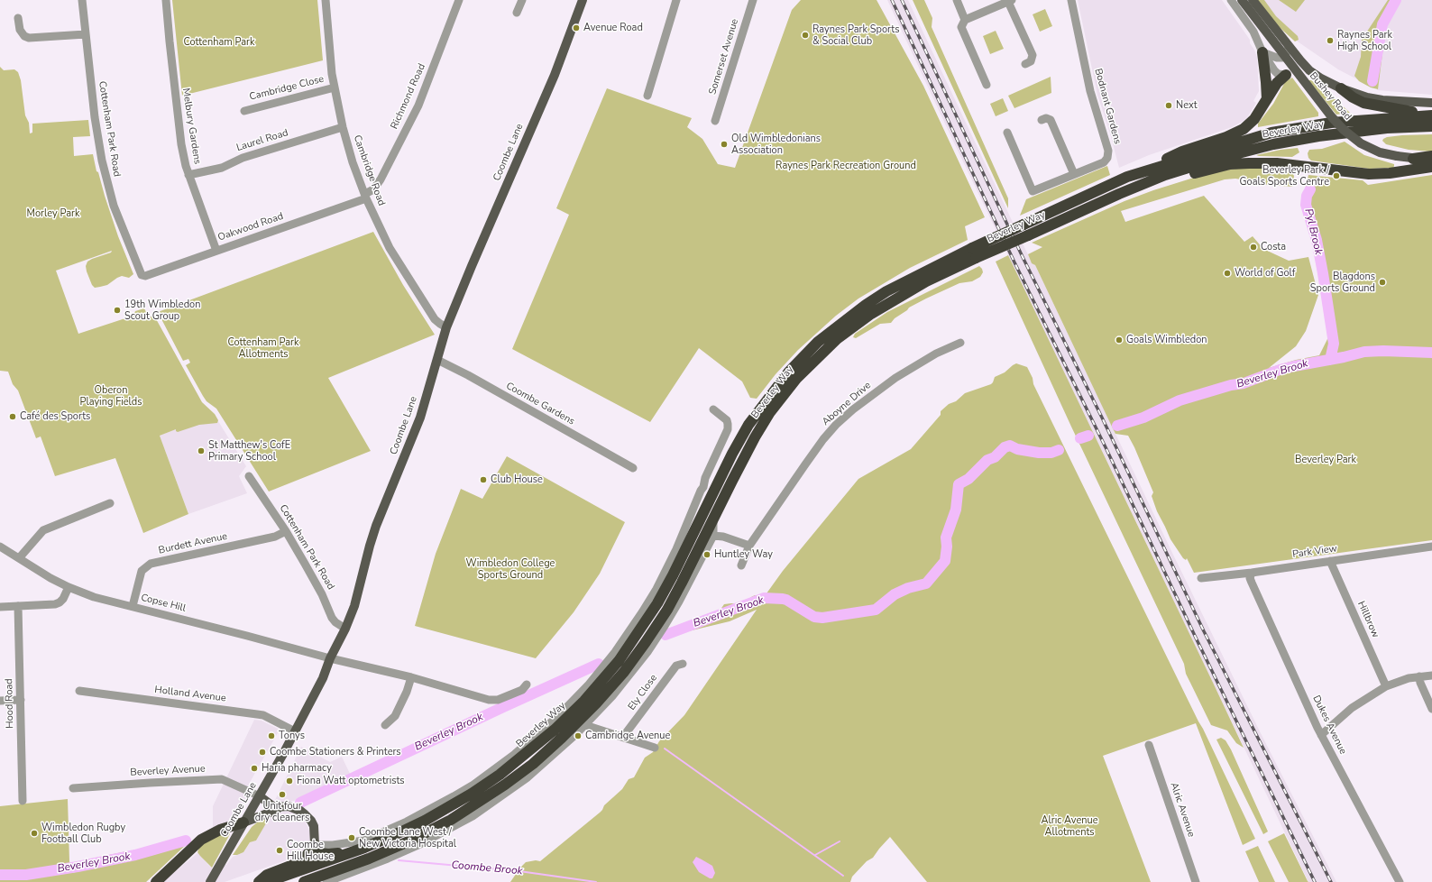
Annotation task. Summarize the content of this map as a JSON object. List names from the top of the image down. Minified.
{"streets":{"highway":["Beverley Way"],"main road":["Bushey Road","Coombe Lane"],"street":["Somerset Avenue","Cambridge Close","Richmond Road","Bodnant Gardens","Melbury Gardens","Cottenham Park Road","Laurel Road","Cambridge Road","Oakwood Road","Coombe Gardens","Aboyne Drive","Burdett Avenue","Park View","Copse Hill","Hillbrow","Ely Close","Holland Avenue","Hood Road","Dukes Avenue","Beverley Avenue","Alric Avenue"]},"crossings":[["Cambridge Close","Cambridge Road"],["Richmond Road","Cambridge Road"],["Richmond Road","Oakwood Road"],["Melbury Gardens","Laurel Road"],["Melbury Gardens","Oakwood Road"],["Cottenham Park Road","Coombe Lane"],["Cottenham Park Road","Oakwood Road"],["Cottenham Park Road","Burdett Avenue"],["Laurel Road","Cambridge Road"],["Coombe Lane","Cambridge Road"],["Coombe Lane","Coombe Gardens"],["Coombe Lane","Copse Hill"],["Coombe Lane","Holland Avenue"],["Coombe Lane","Beverley Avenue"],["Cambridge Road","Oakwood Road"],["Burdett Avenue","Copse Hill"],["Park View","Hillbrow"],["Park View","Dukes Avenue"]],"water":["Pyl Brook","Beverley Brook","Coombe Brook"],"parks":["Cottenham Park","Raynes Park Recreation Ground","Morley Park","Cottenham Park Allotments","Oberon Playing Fields","Beverley Park","Wimbledon College Sports Ground","Alric Avenue Allotments"],"places":["Avenue Road","Raynes Park Sports & Social Club","Raynes Park High School","Next","Old Wimbledonians Association","Beverley Park / Goals Sports Centre","Costa","World of Golf","Blagdons Sports Ground","19th Wimbledon Scout Group","Goals Wimbledon","Café des Sports","St Matthew's CofE Primary School","Club House","Huntley Way","Tonys","Cambridge Avenue","Coombe Stationers & Printers","Haria pharmacy","Fiona Watt optometrists","Unit four dry cleaners","Wimbledon Rugby Football Club","Coombe Lane West / New Victoria Hospital","Coombe Hill House"]}
